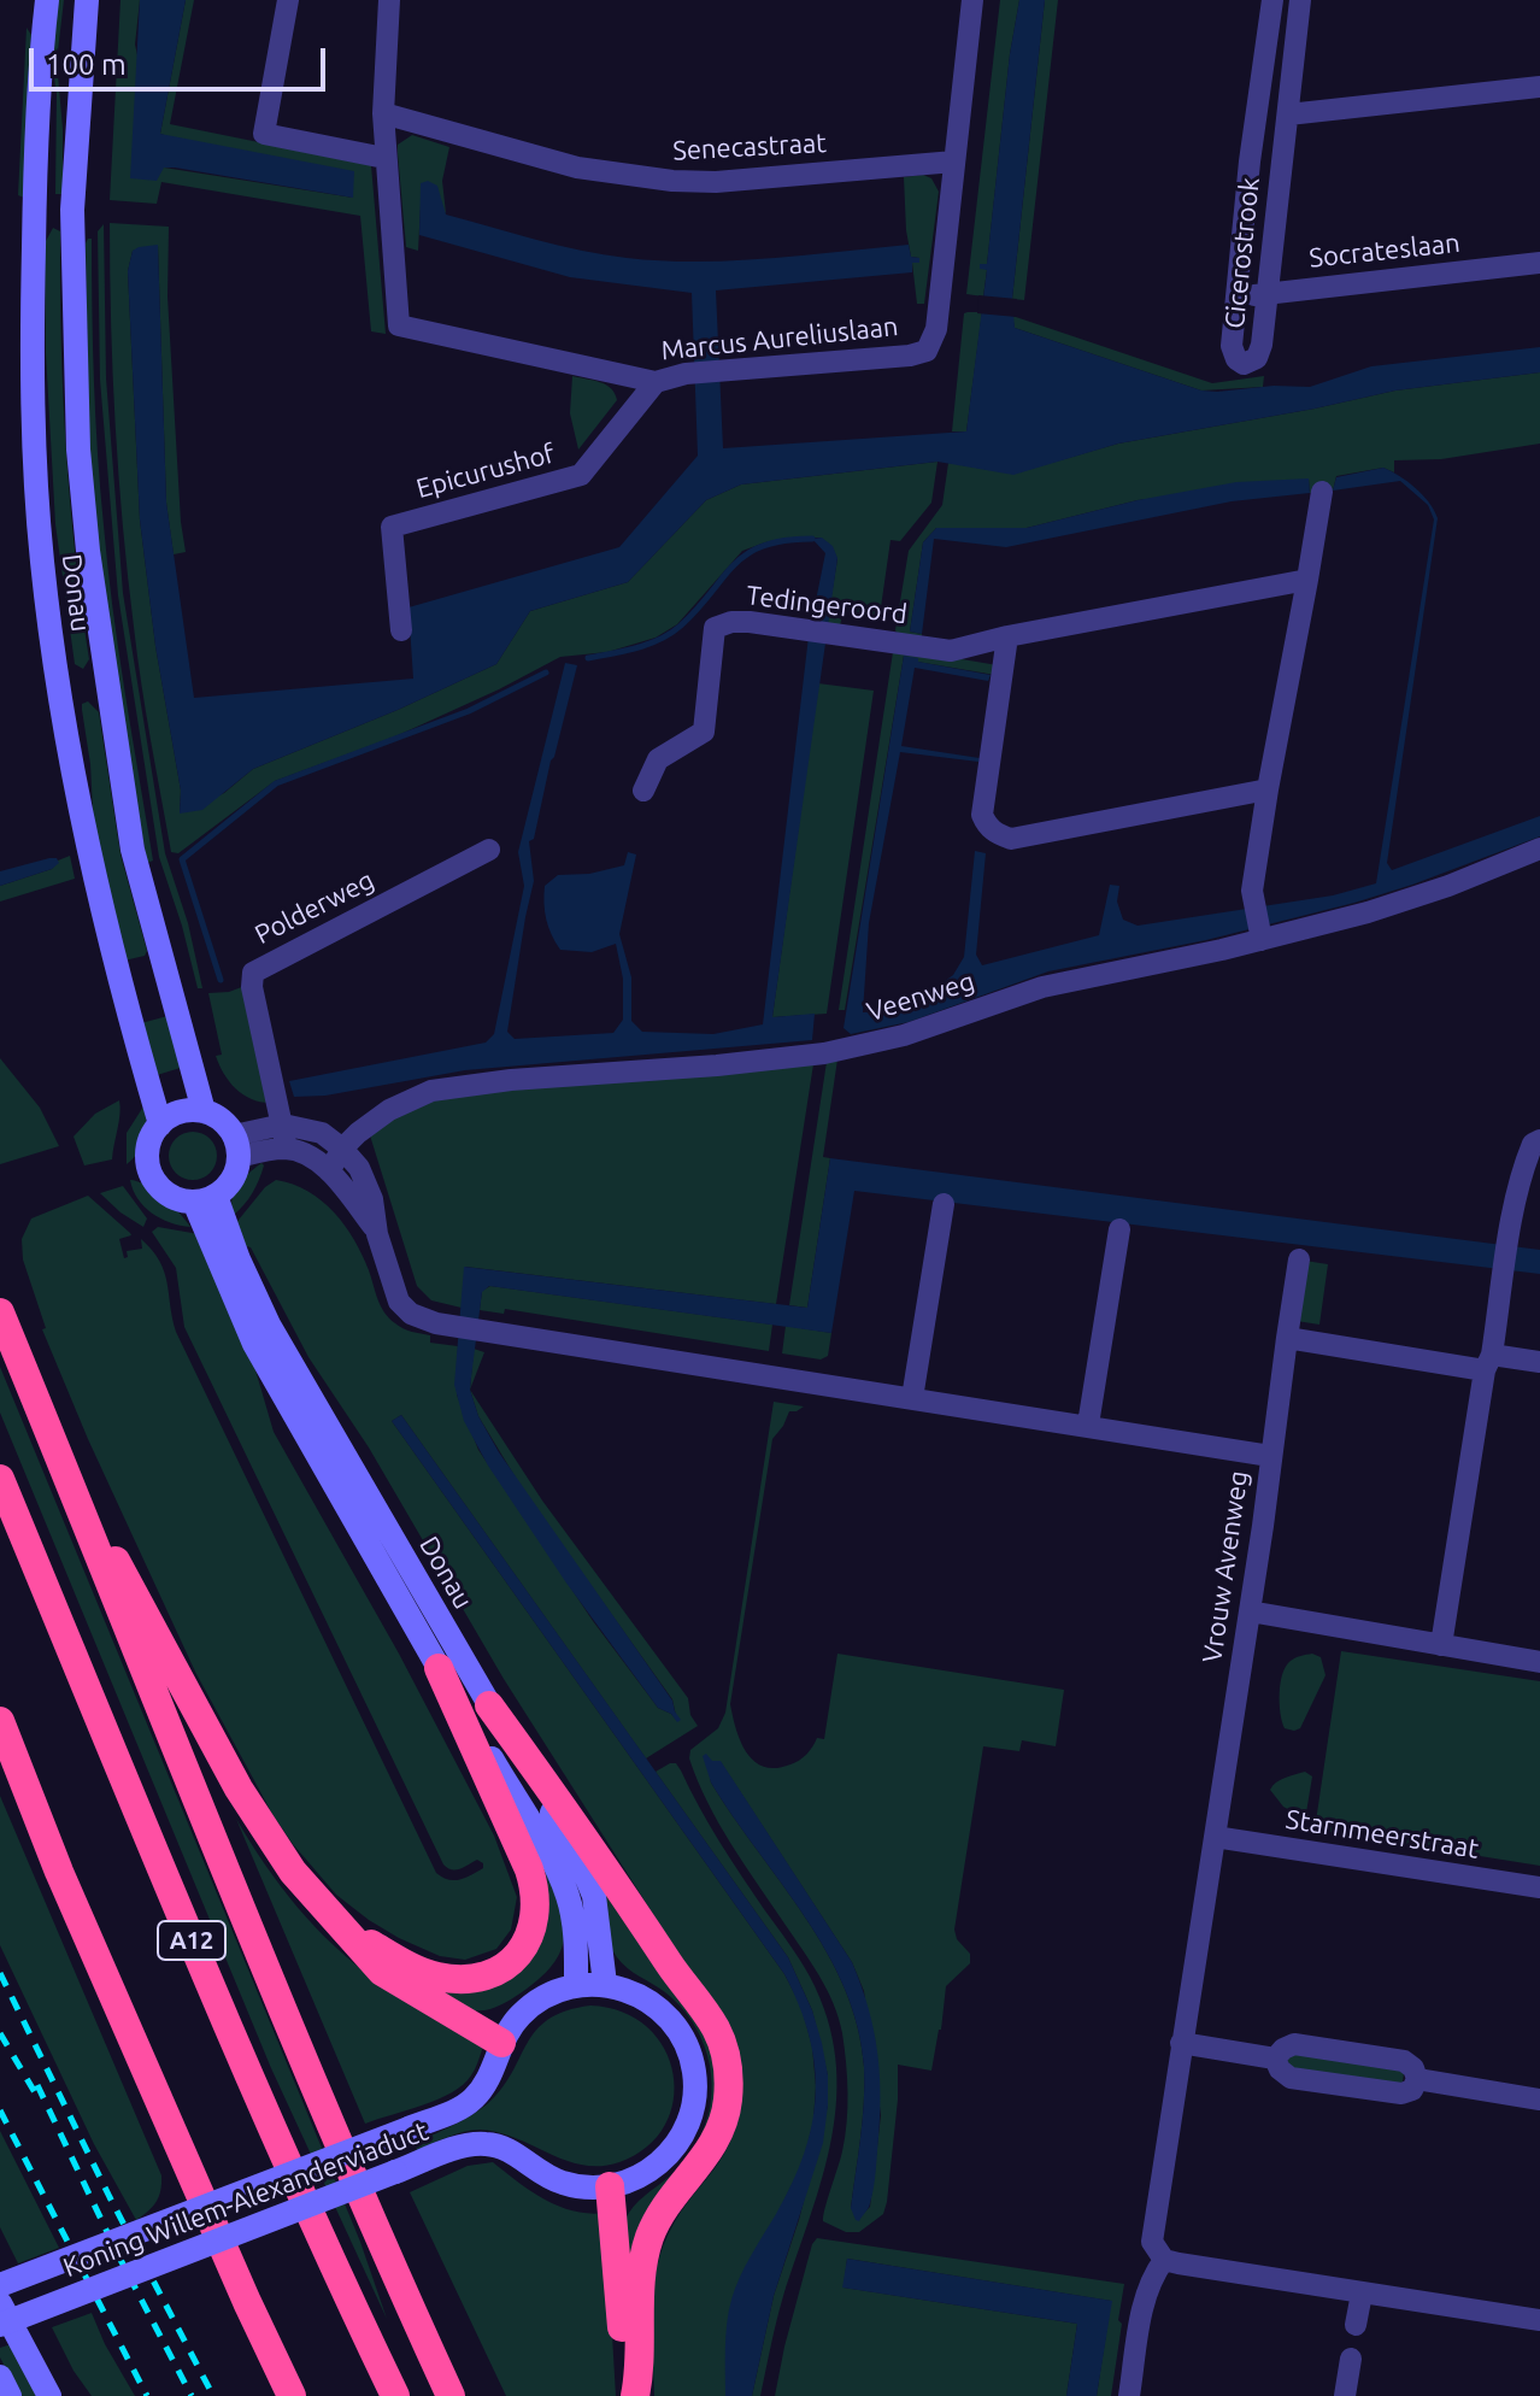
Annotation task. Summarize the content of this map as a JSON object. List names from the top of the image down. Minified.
{"streets":{"highway":["A12"],"main road":["Donau","Koning Willem-Alexanderviaduct"],"street":["Senecastraat","Socrateslaan","Cicerostrook","Marcus Aureliuslaan","Epicurushof","Tedingeroord","Polderweg","Veenweg","Vrouw Avenweg","Starnmeerstraat"]},"crossings":[["Senecastraat","Marcus Aureliuslaan"],["Socrateslaan","Cicerostrook"],["Marcus Aureliuslaan","Epicurushof"],["Donau","A12"],["Veenweg","Vrouw Avenweg"],["Vrouw Avenweg","Starnmeerstraat"],["A12","Koning Willem-Alexanderviaduct"]],"scale_bar":"100 m"}
